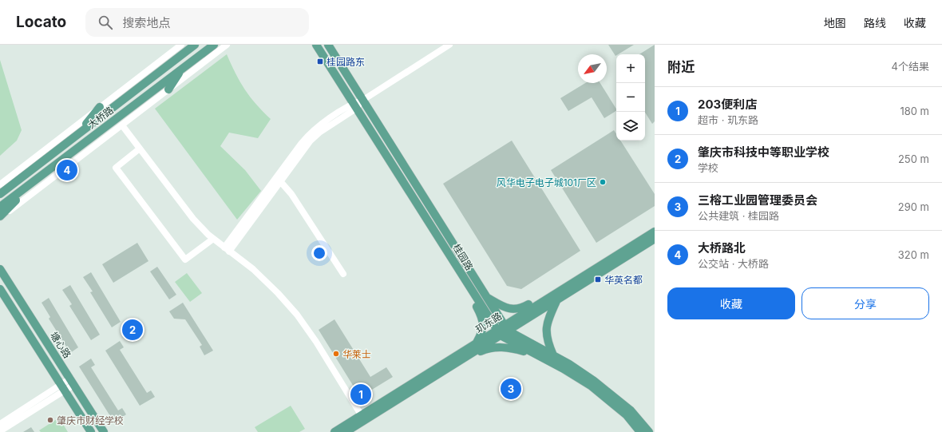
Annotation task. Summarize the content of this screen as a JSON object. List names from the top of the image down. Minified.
{"streets":{"main road":["大桥路","桂园路","玑东路","塘心路"]},"crossings":[["桂园路","玑东路"]],"places":{"transit":["桂园路东","华英名都"],"other":["风华电子电子城101厂区","华莱士","肇庆市财经学校"]},"north":"bottom left","page":{"header":"Locato","search":"搜索地点","nav":["地图","路线","收藏"],"heading":["附近","4个结果"],"map_buttons":["+","−"],"list":[{"mark":"1","name":"203便利店","note":"超市 · 玑东路","value":"180 m"},{"mark":"2","name":"肇庆市科技中等职业学校","note":"学校","value":"250 m"},{"mark":"3","name":"三榕工业园管理委员会","note":"公共建筑 · 桂园路","value":"290 m"},{"mark":"4","name":"大桥路北","note":"公交站 · 大桥路","value":"320 m"}],"pins":["4","2","3","1"],"buttons":["收藏","分享"]}}
